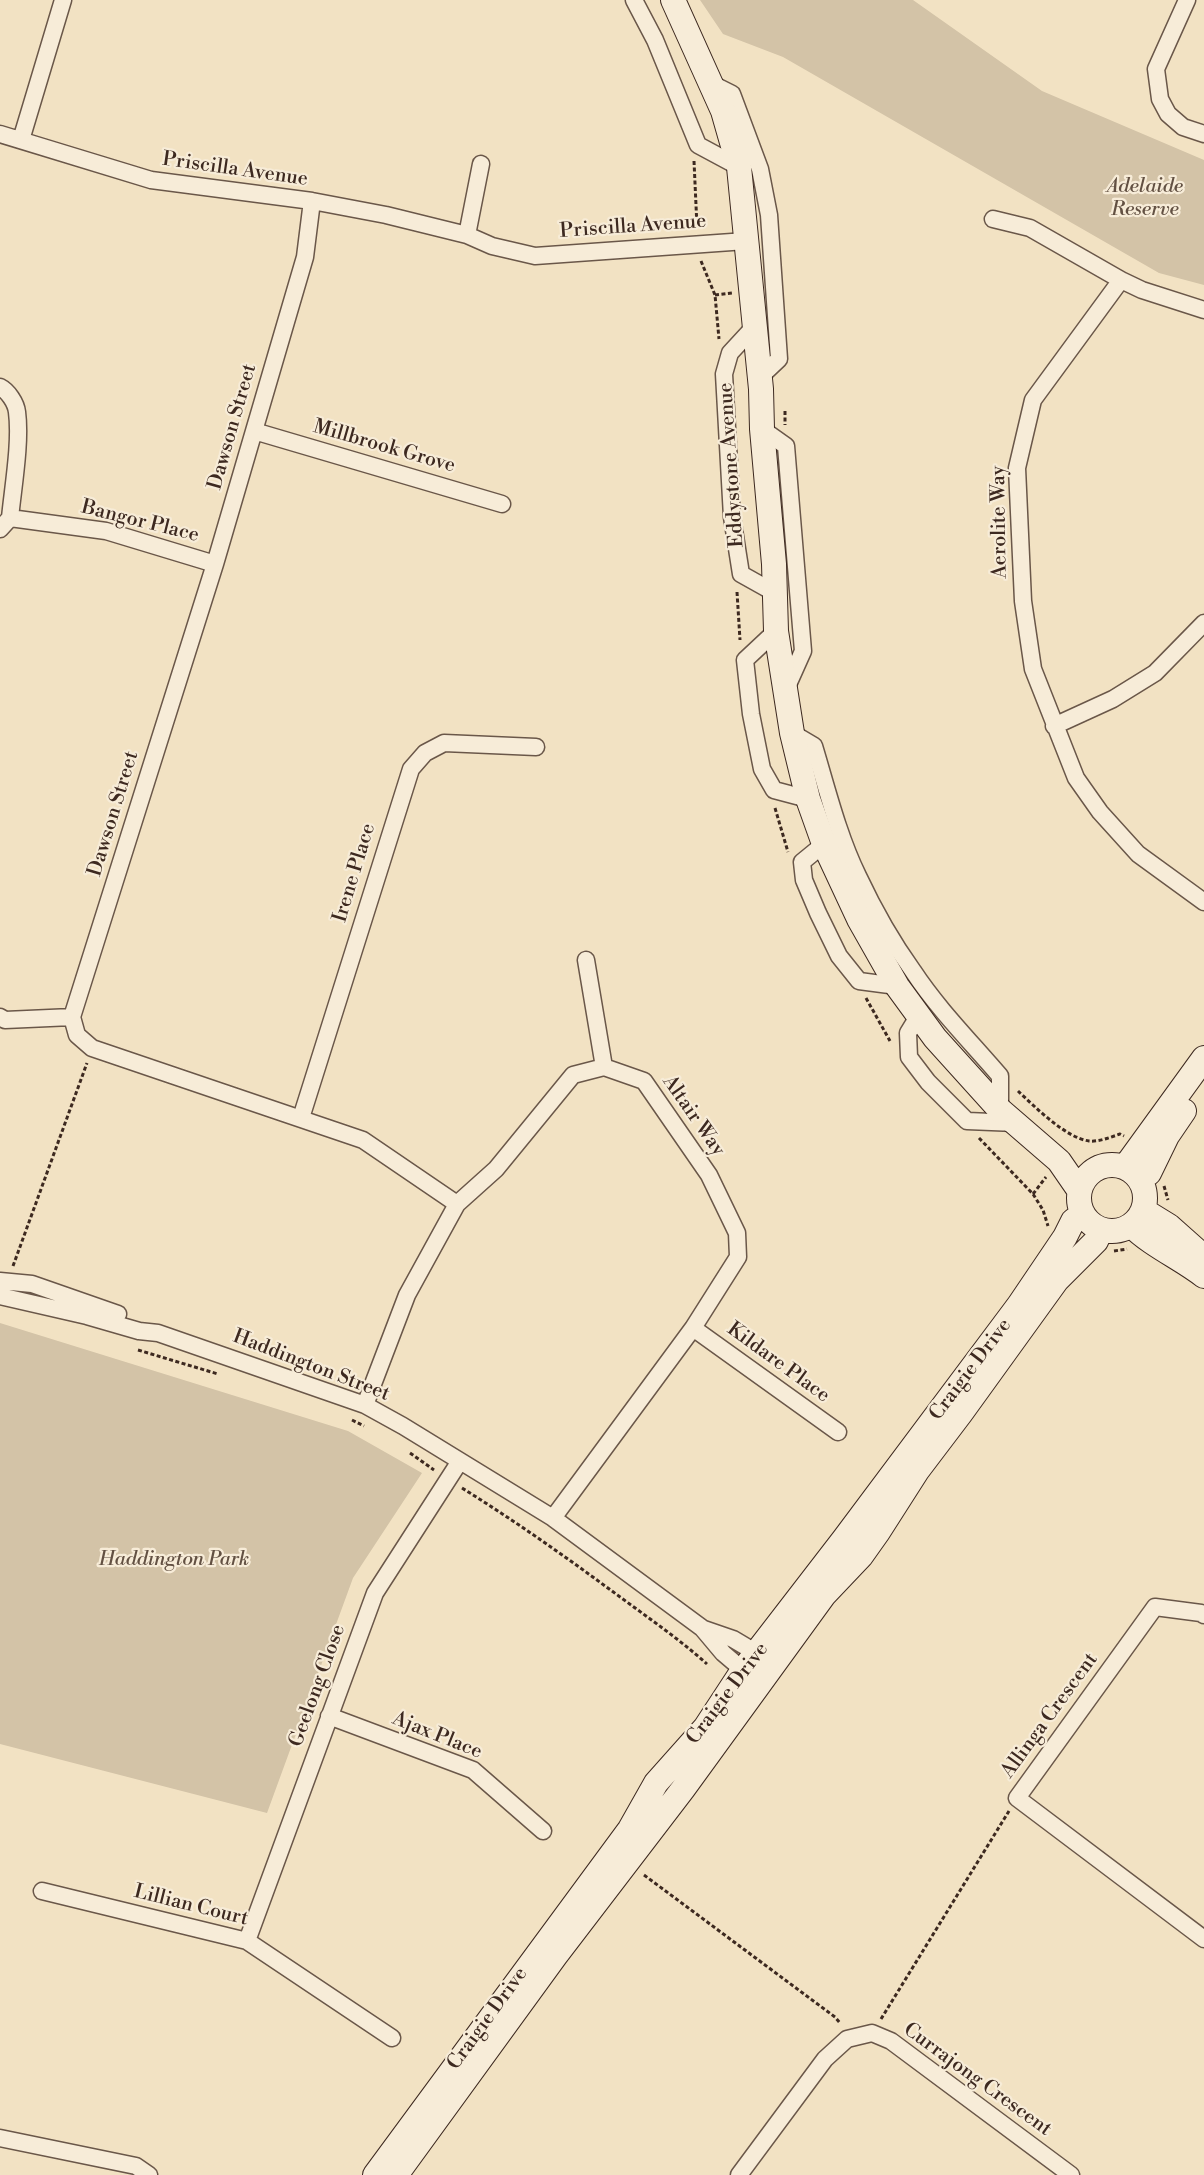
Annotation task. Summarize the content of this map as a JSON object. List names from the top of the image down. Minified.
{"streets":{"main road":["Eddystone Avenue","Craigie Drive"],"street":["Priscilla Avenue","Dawson Street","Millbrook Grove","Bangor Place","Aerolite Way","Irene Place","Altair Way","Kildare Place","Haddington Street","Geelong Close","Allinga Crescent","Ajax Place","Lillian Court","Currajong Crescent"]},"crossings":[["Priscilla Avenue","Dawson Street"],["Priscilla Avenue","Eddystone Avenue"],["Dawson Street","Millbrook Grove"],["Dawson Street","Bangor Place"],["Eddystone Avenue","Craigie Drive"],["Altair Way","Kildare Place"],["Altair Way","Haddington Street"],["Haddington Street","Craigie Drive"],["Haddington Street","Geelong Close"],["Geelong Close","Ajax Place"],["Geelong Close","Lillian Court"]],"parks":["Adelaide Reserve","Haddington Park"]}
